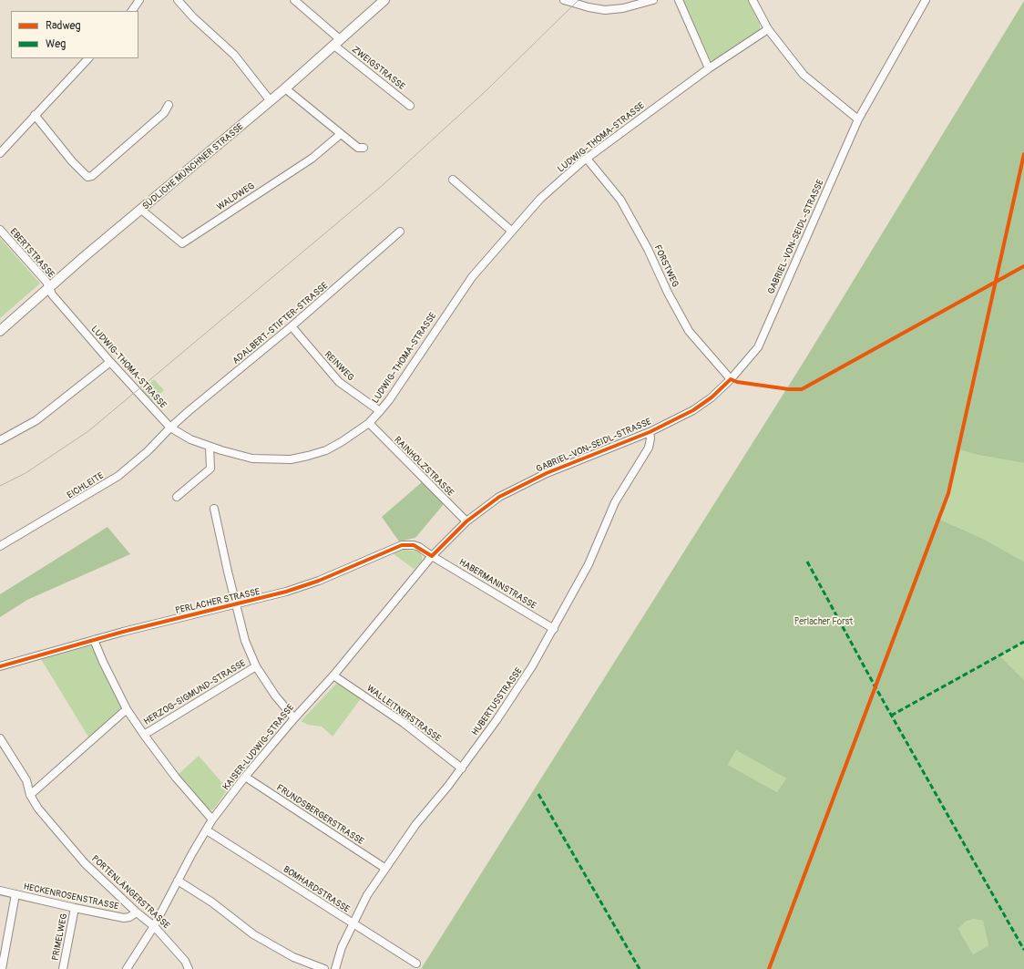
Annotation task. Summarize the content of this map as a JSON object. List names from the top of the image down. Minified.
{"streets":{"main road":["SÜDLICHE MÜNCHNER STRASSE"],"street":["ZWEIGSTRASSE","LUDWIG-THOMA-STRASSE","WALDWEG","GABRIEL-VON-SEIDL-STRASSE","EBERTSTRASSE","FORSTWEG","ADALBERT-STIFTER-STRASSE","REINWEG","RAINHOLZSTRASSE","EICHLEITE","HABERMANNSTRASSE","PERLACHER STRASSE","HERZOG-SIGMUND-STRASSE","HUBERTUSSTRASSE","WALLEITNERSTRASSE","KAISER-LUDWIG-STRASSE","FRUNDSBERGERSTRASSE","BOMHARDSTRASSE","PORTENLÄNGERSTRASSE","HECKENROSENSTRASSE","PRIMELWEG"]},"crossings":[["ZWEIGSTRASSE","SÜDLICHE MÜNCHNER STRASSE"],["LUDWIG-THOMA-STRASSE","SÜDLICHE MÜNCHNER STRASSE"],["LUDWIG-THOMA-STRASSE","EBERTSTRASSE"],["LUDWIG-THOMA-STRASSE","FORSTWEG"],["LUDWIG-THOMA-STRASSE","ADALBERT-STIFTER-STRASSE"],["LUDWIG-THOMA-STRASSE","REINWEG"],["LUDWIG-THOMA-STRASSE","RAINHOLZSTRASSE"],["LUDWIG-THOMA-STRASSE","EICHLEITE"],["SÜDLICHE MÜNCHNER STRASSE","WALDWEG"],["SÜDLICHE MÜNCHNER STRASSE","EBERTSTRASSE"],["GABRIEL-VON-SEIDL-STRASSE","FORSTWEG"],["GABRIEL-VON-SEIDL-STRASSE","RAINHOLZSTRASSE"],["GABRIEL-VON-SEIDL-STRASSE","HABERMANNSTRASSE"],["GABRIEL-VON-SEIDL-STRASSE","PERLACHER STRASSE"],["GABRIEL-VON-SEIDL-STRASSE","HUBERTUSSTRASSE"],["GABRIEL-VON-SEIDL-STRASSE","KAISER-LUDWIG-STRASSE"],["ADALBERT-STIFTER-STRASSE","REINWEG"],["ADALBERT-STIFTER-STRASSE","EICHLEITE"],["HABERMANNSTRASSE","PERLACHER STRASSE"],["HABERMANNSTRASSE","HUBERTUSSTRASSE"],["HABERMANNSTRASSE","KAISER-LUDWIG-STRASSE"],["PERLACHER STRASSE","KAISER-LUDWIG-STRASSE"],["HUBERTUSSTRASSE","WALLEITNERSTRASSE"],["HUBERTUSSTRASSE","FRUNDSBERGERSTRASSE"],["HUBERTUSSTRASSE","BOMHARDSTRASSE"],["WALLEITNERSTRASSE","KAISER-LUDWIG-STRASSE"],["KAISER-LUDWIG-STRASSE","FRUNDSBERGERSTRASSE"],["KAISER-LUDWIG-STRASSE","BOMHARDSTRASSE"],["KAISER-LUDWIG-STRASSE","PORTENLÄNGERSTRASSE"],["PORTENLÄNGERSTRASSE","HECKENROSENSTRASSE"],["HECKENROSENSTRASSE","PRIMELWEG"]],"parks":["Perlacher Forst"],"legend":["Radweg","Weg"]}
